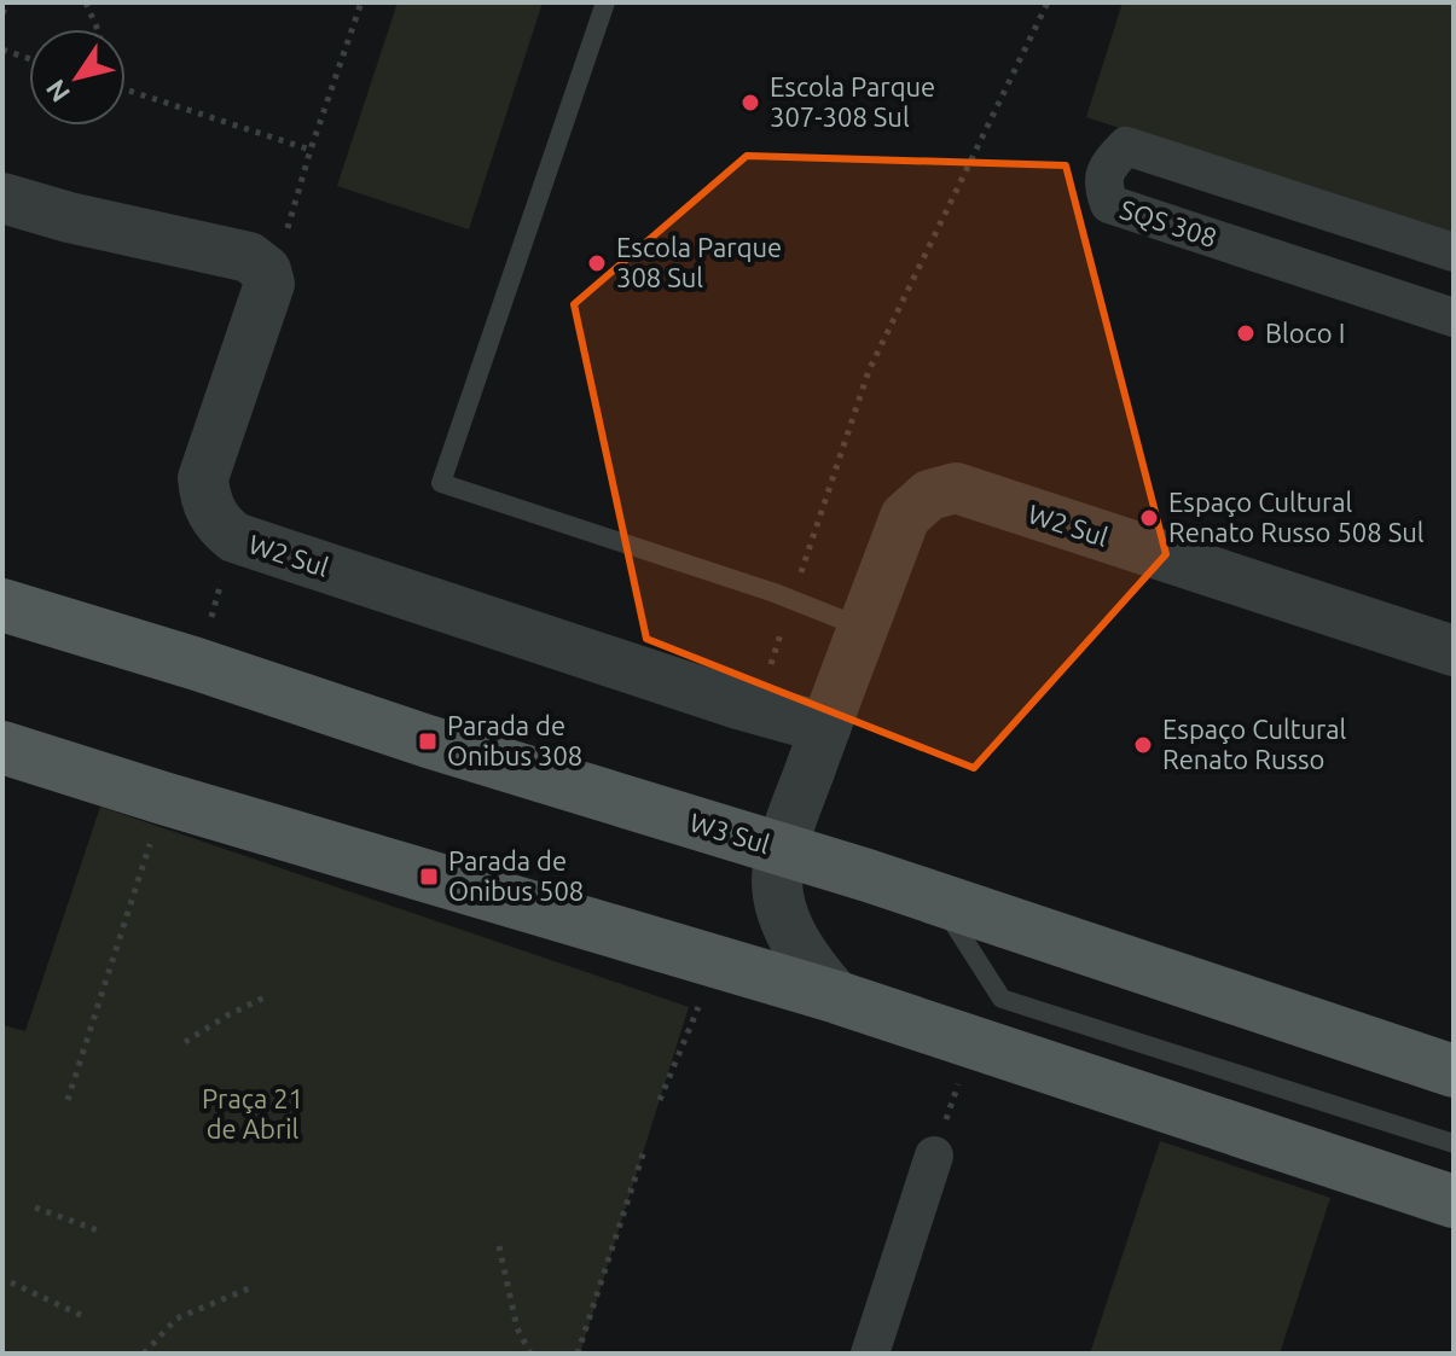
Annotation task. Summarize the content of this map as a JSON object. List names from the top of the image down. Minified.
{"streets":{"main road":["W3 Sul"],"street":["SQS 308","W2 Sul"]},"crossings":[["W2 Sul","W3 Sul"]],"parks":["Praça 21 de Abril"],"places":{"other":["Escola Parque 307-308 Sul","Escola Parque 308 Sul","Bloco I","Espaço Cultural Renato Russo 508 Sul","Espaço Cultural Renato Russo"],"transit":["Parada de Onibus 308","Parada de Onibus 508"]},"north":"bottom left"}
